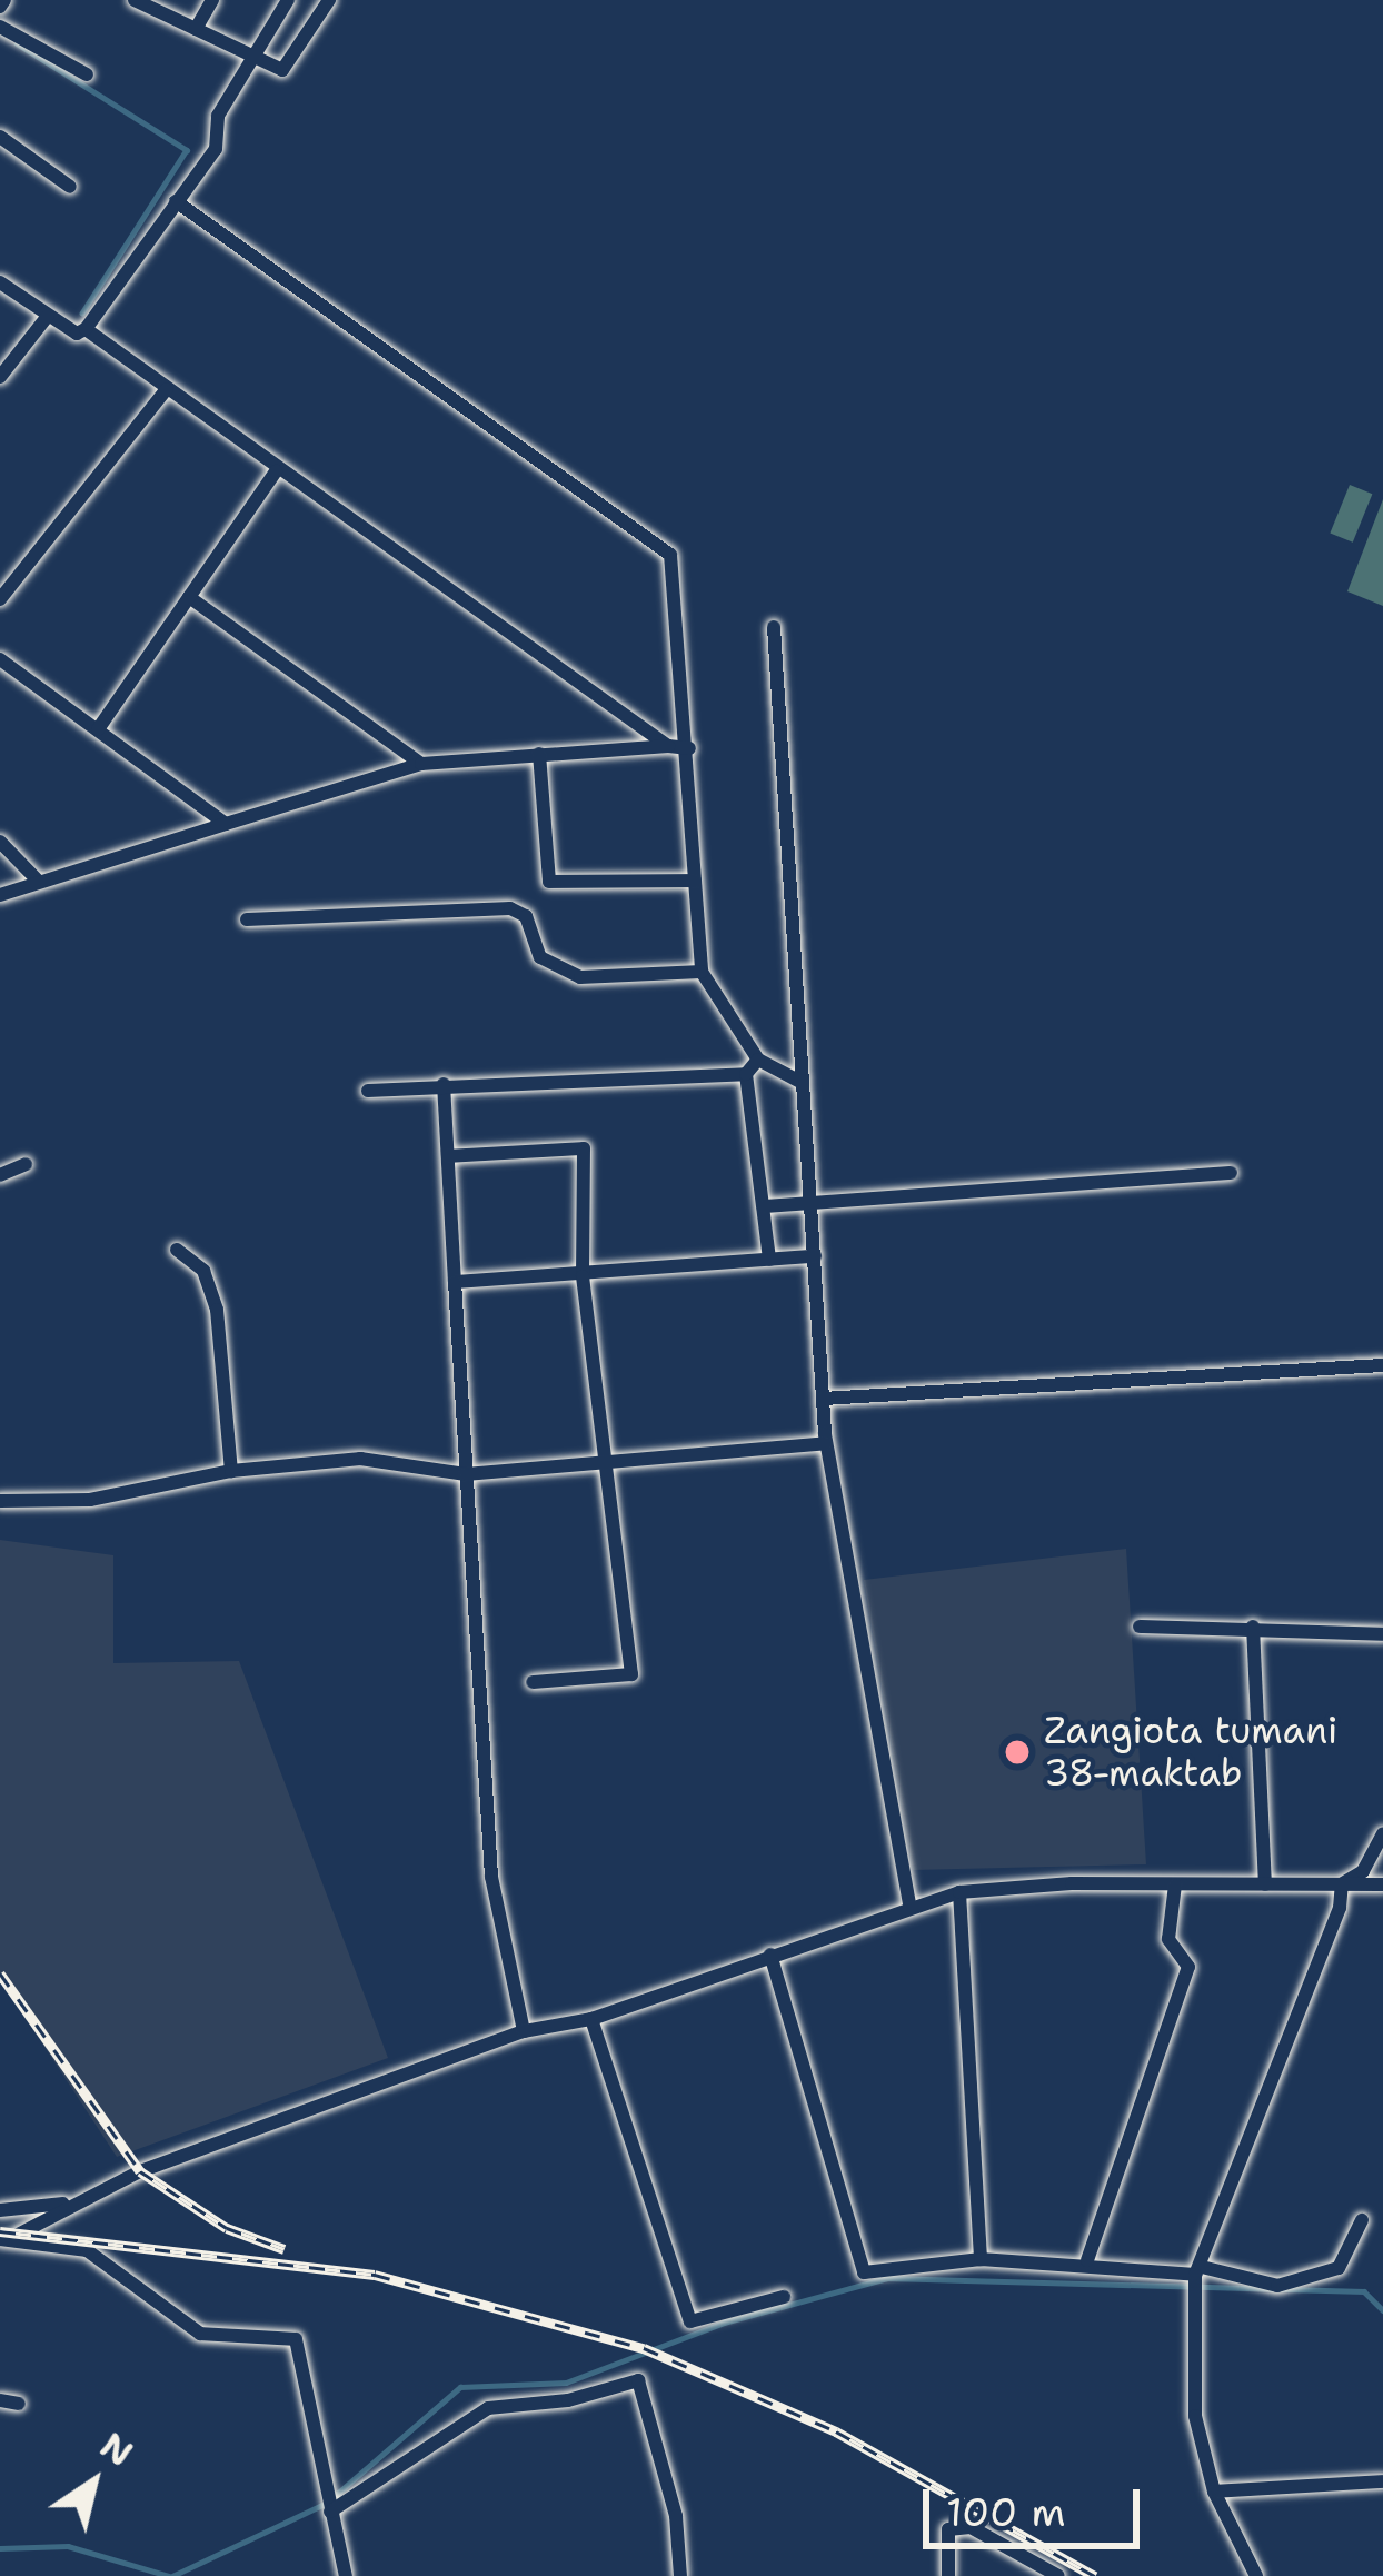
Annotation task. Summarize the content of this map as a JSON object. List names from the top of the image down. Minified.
{"places":["Zangiota tumani 38-maktab"],"scale_bar":"100 m","north":"top right"}
